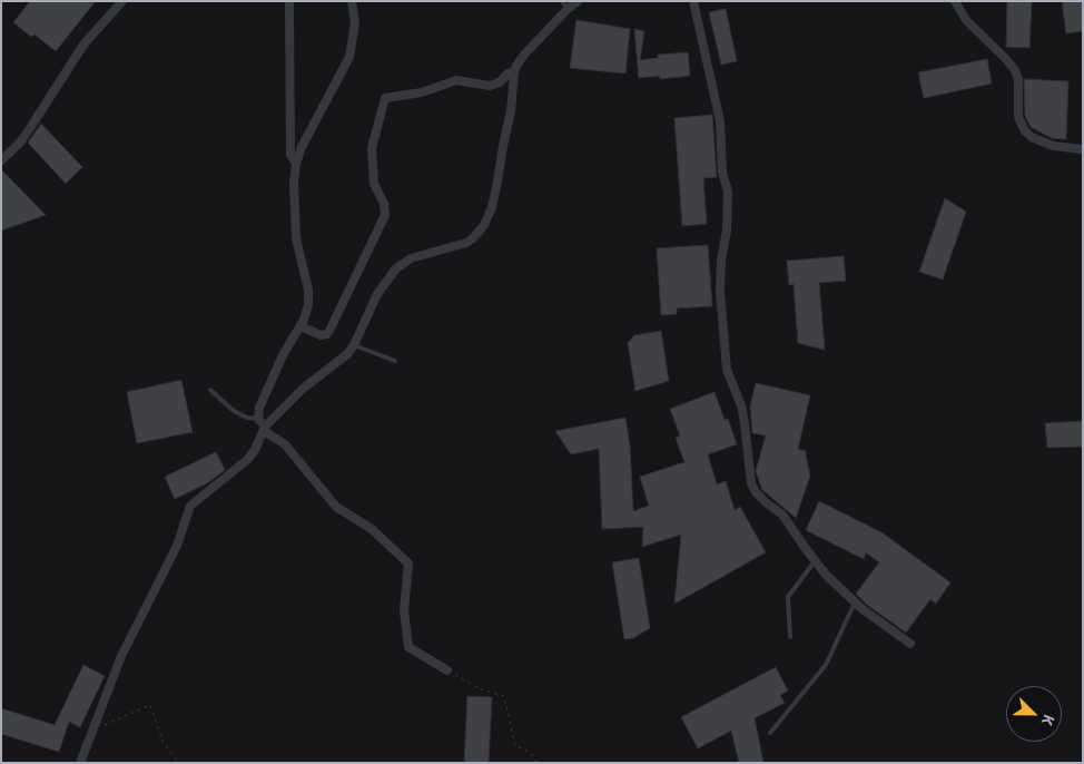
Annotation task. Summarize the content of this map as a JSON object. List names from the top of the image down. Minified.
{"north":"bottom right"}
